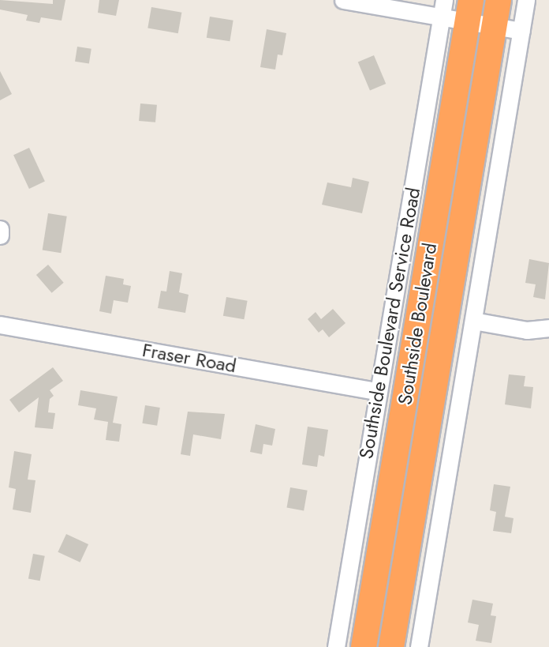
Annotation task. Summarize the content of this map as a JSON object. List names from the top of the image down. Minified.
{"streets":{"highway":["Southside Boulevard"],"street":["Southside Boulevard Service Road","Fraser Road"]},"crossings":[["Southside Boulevard Service Road","Fraser Road"]]}
